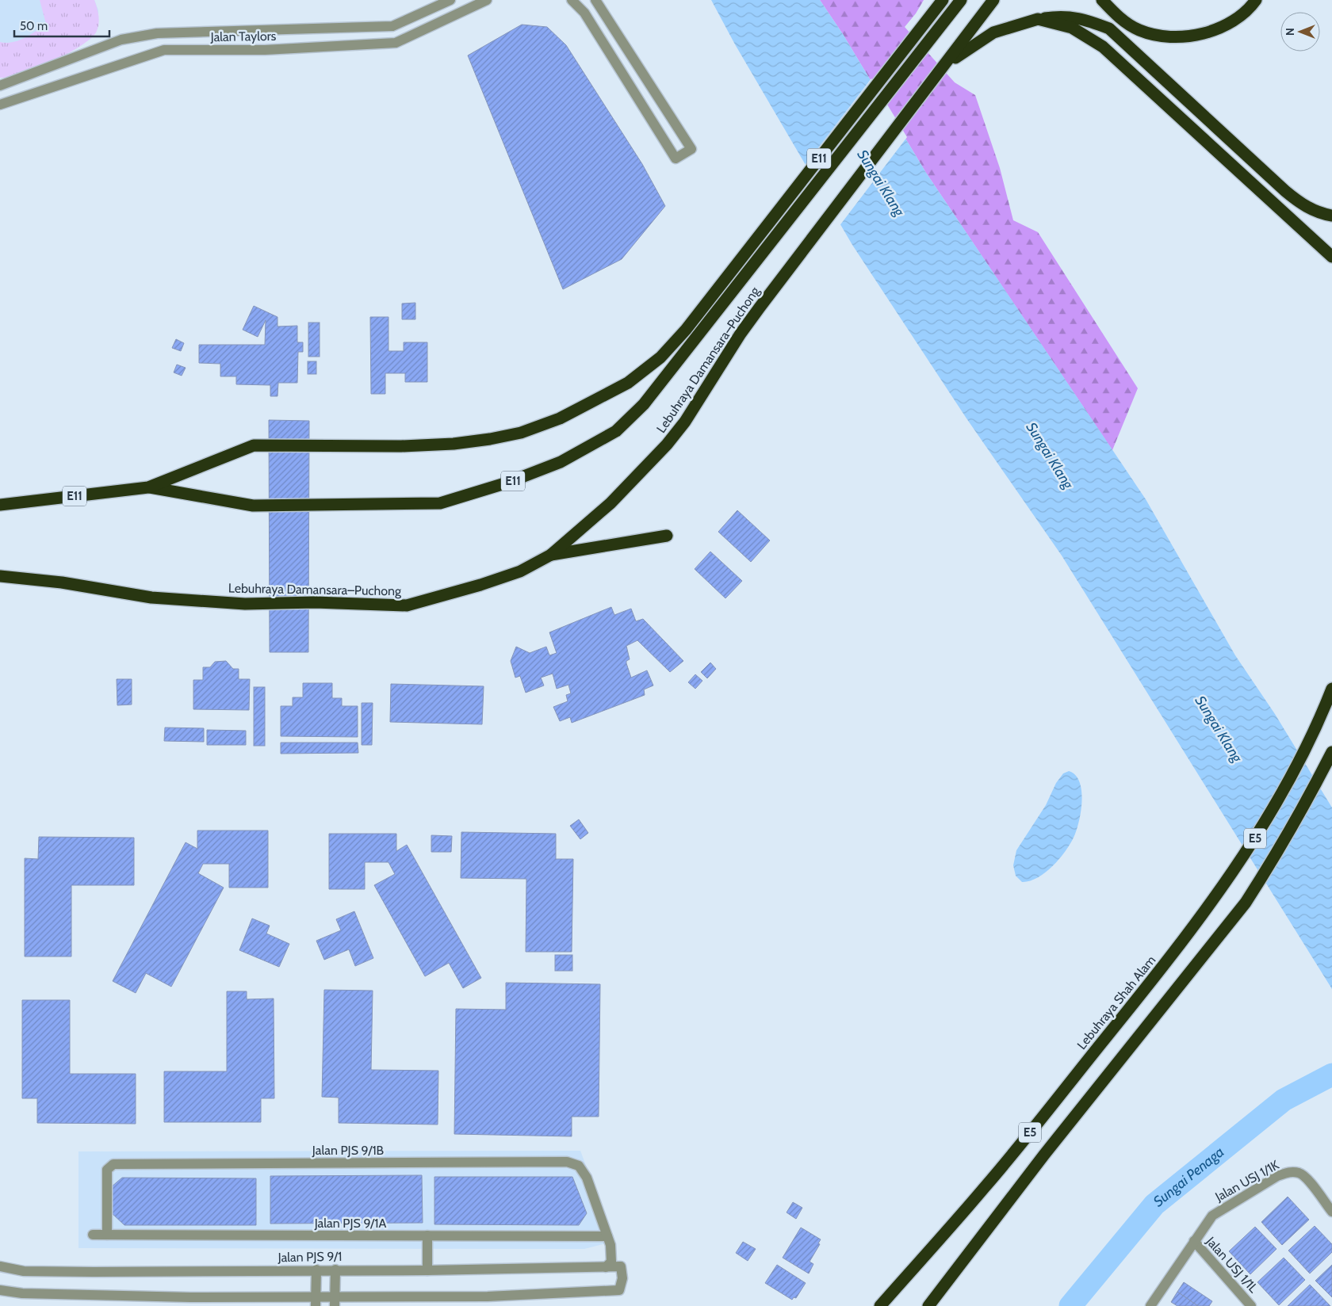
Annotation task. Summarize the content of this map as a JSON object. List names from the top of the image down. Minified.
{"streets":{"highway":["E11","Lebuhraya Damansara–Puchong","E5","Lebuhraya Shah Alam"],"street":["Jalan Taylors","Jalan PJS 9/1B","Jalan USJ 1/1K","Jalan PJS 9/1A","Jalan PJS 9/1","Jalan USJ 1/1L"]},"crossings":[["Jalan PJS 9/1B","Jalan PJS 9/1A"],["Jalan PJS 9/1B","Jalan PJS 9/1"],["Jalan USJ 1/1K","Jalan USJ 1/1L"]],"water":["Sungai Klang","Sungai Penaga"],"scale_bar":"50 m","north":"left"}
